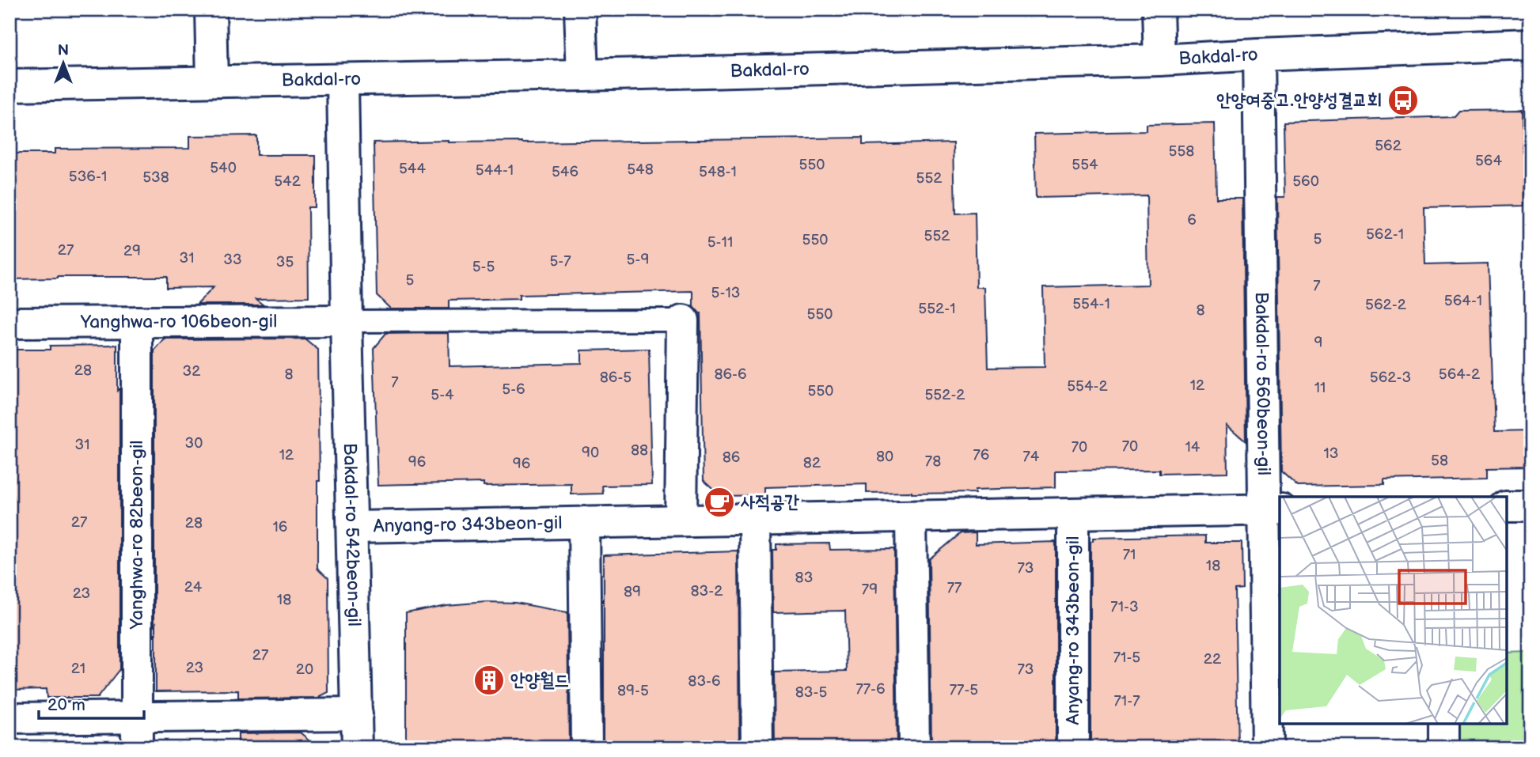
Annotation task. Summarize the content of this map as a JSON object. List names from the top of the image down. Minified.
{"streets":{"street":["Bakdal-ro","Yanghwa-ro 106beon-gil","Bakdal-ro 560beon-gil","Anyang-ro 343beon-gil","Bakdal-ro 542beon-gil","Yanghwa-ro 82beon-gil"]},"crossings":[["Bakdal-ro","Bakdal-ro 560beon-gil"],["Bakdal-ro","Bakdal-ro 542beon-gil"],["Yanghwa-ro 106beon-gil","Bakdal-ro 542beon-gil"],["Yanghwa-ro 106beon-gil","Yanghwa-ro 82beon-gil"],["Bakdal-ro 560beon-gil","Anyang-ro 343beon-gil"],["Anyang-ro 343beon-gil","Bakdal-ro 542beon-gil"]],"places":{"bus stop":["안양여중고.안양성결교회"],"cafe":["사적공간"],"building":["안양월드"]},"house_numbers":["562","558","564","550","554","540","544","548","544-1","546","548-1","536-1","538","552","542","560","6","562-1","552","5","550","5-11","27","29","31","33","5-9","5-7","35","5-5","5","7","5-13","564-1","554-1","562-2","552-1","8","550","9","28","32","8","86-6","564-2","86-5","562-3","7","12","554-2","11","5-6","550","5-4","552-2","30","31","70","70","14","88","90","13","12","76","80","74","86","58","78","96","82","96","27","28","16","71","18","73","83","24","77","79","83-2","89","23","18","71-3","27","71-5","22","23","21","20","73","83-6","77-6","77-5","89-5","83-5","71-7"],"scale_bar":"20 m","north":"top"}
